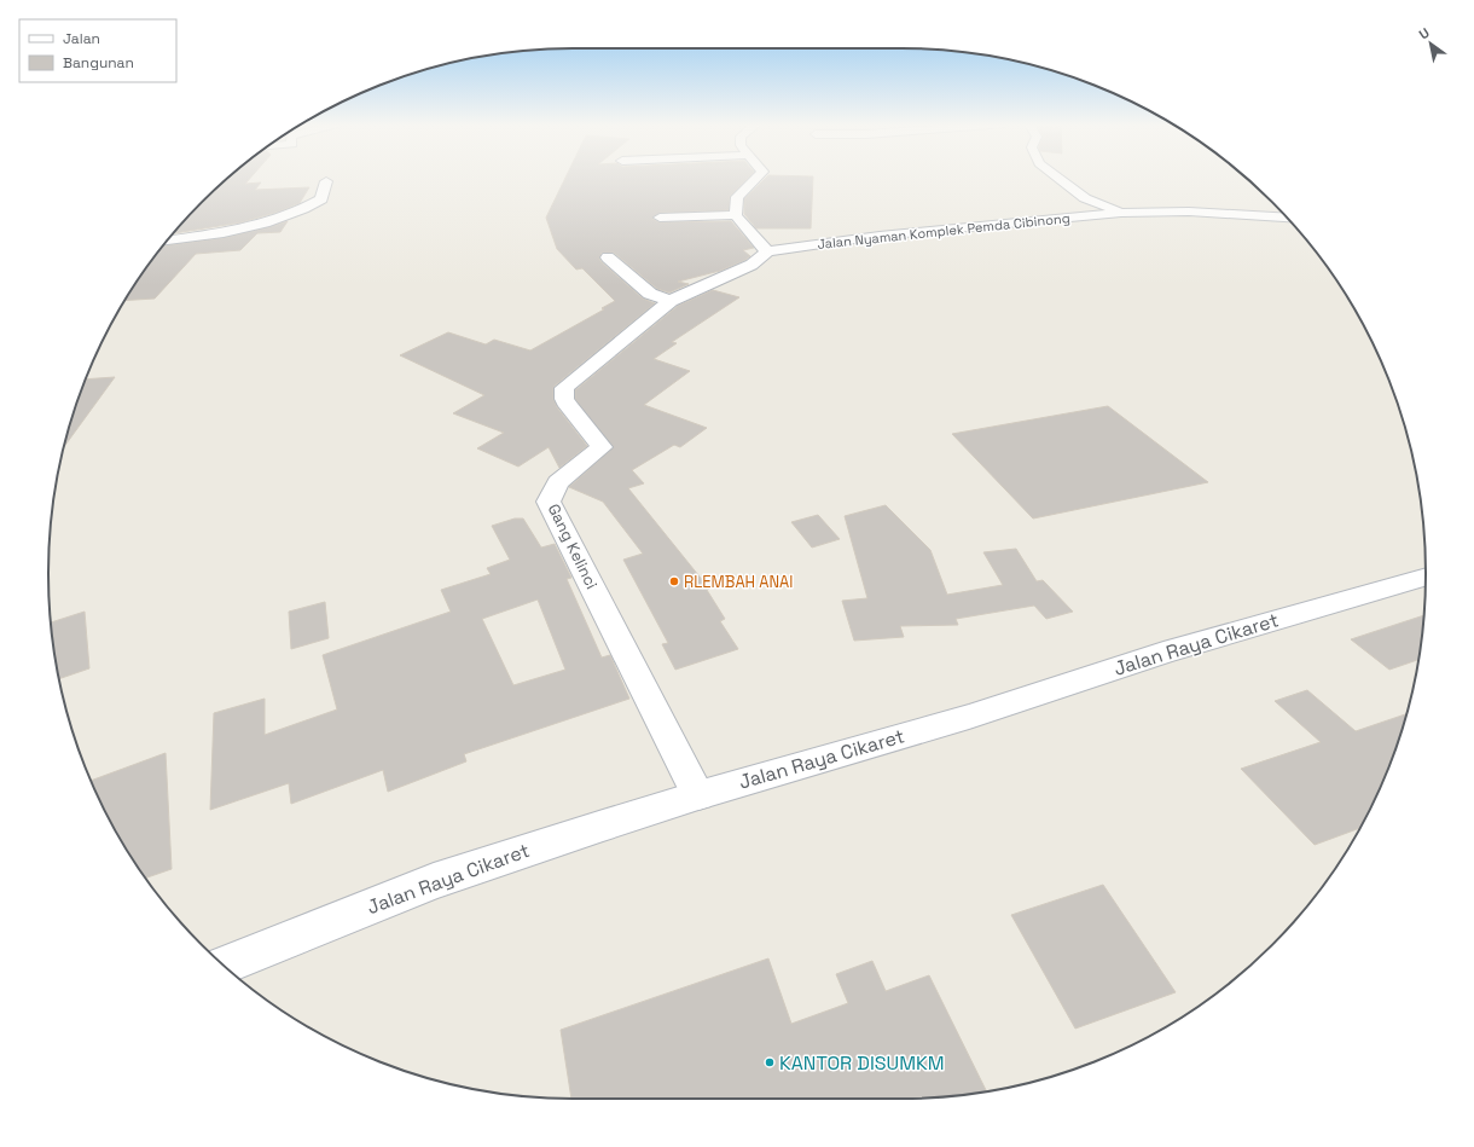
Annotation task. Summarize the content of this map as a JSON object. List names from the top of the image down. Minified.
{"streets":{"street":["Jalan Nyaman Komplek Pemda Cibinong","Gang Kelinci","Jalan Raya Cikaret"]},"crossings":[["Jalan Nyaman Komplek Pemda Cibinong","Gang Kelinci"],["Gang Kelinci","Jalan Raya Cikaret"]],"places":["RLEMBAH ANAI","KANTOR DISUMKM"],"legend":["Jalan","Bangunan"],"north":"top left"}
